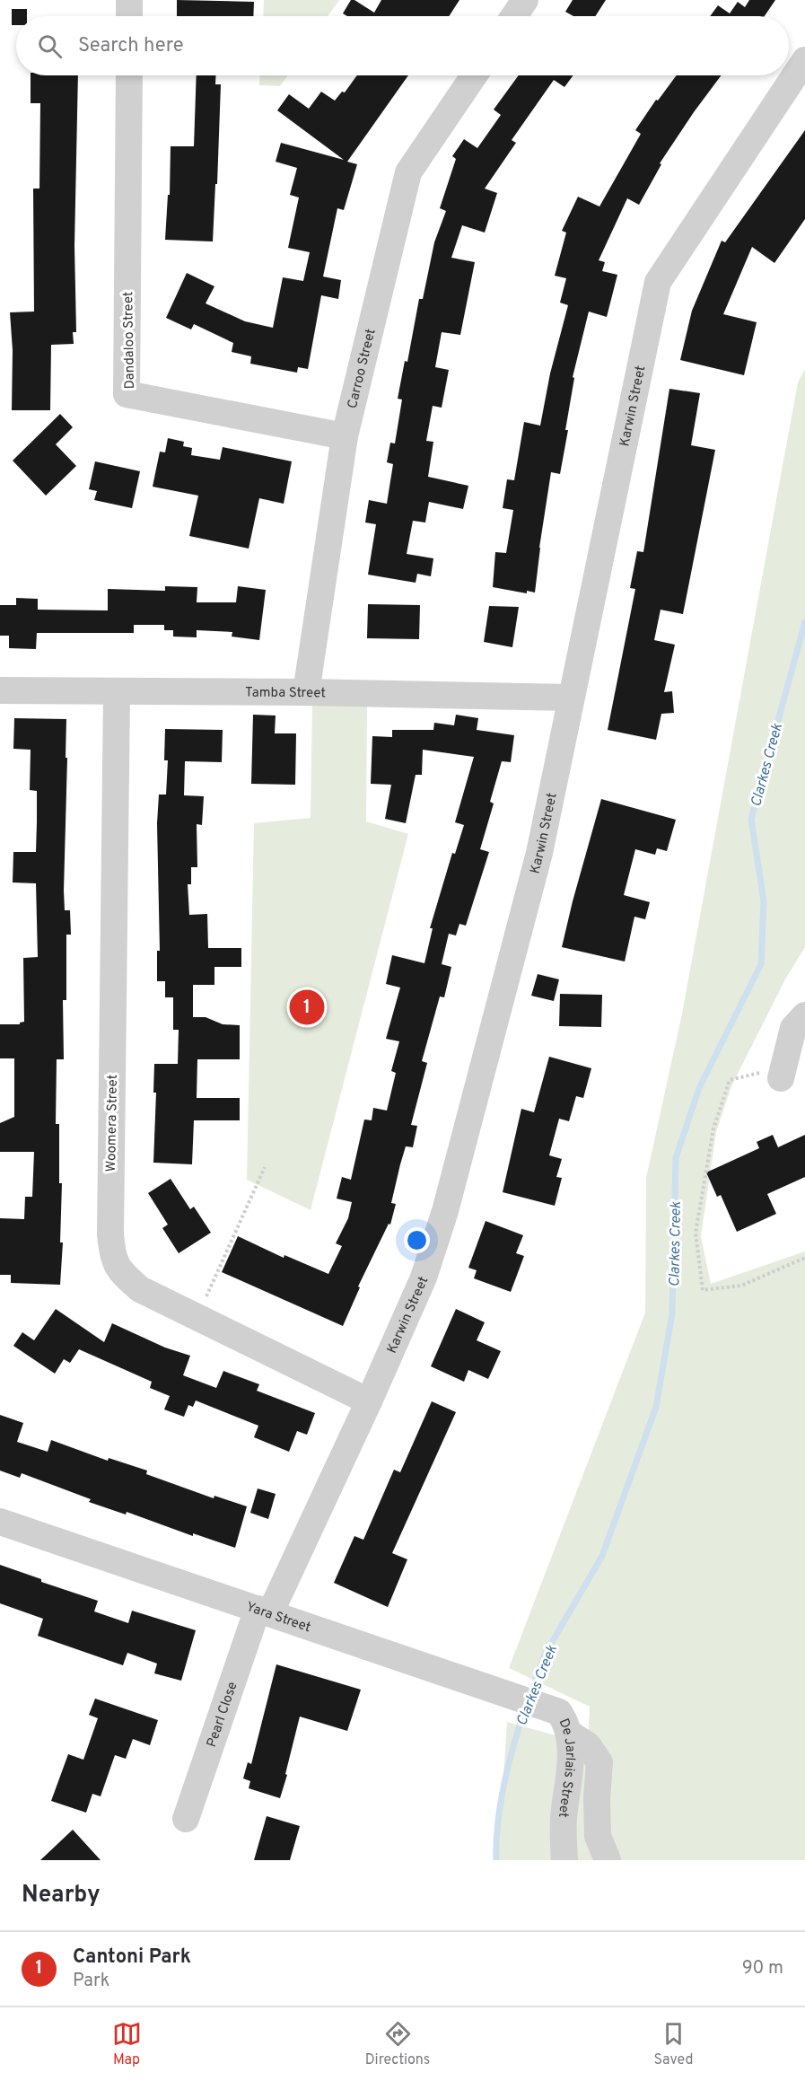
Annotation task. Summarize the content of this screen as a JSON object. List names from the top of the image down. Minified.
{"streets":{"street":["Dandaloo Street","Carroo Street","Karwin Street","Tamba Street","Woomera Street","Yara Street","Pearl Close","De Jarlais Street"]},"crossings":[["Dandaloo Street","Carroo Street"],["Carroo Street","Tamba Street"],["Karwin Street","Tamba Street"],["Karwin Street","Woomera Street"],["Karwin Street","Yara Street"],["Karwin Street","Pearl Close"],["Tamba Street","Woomera Street"],["Yara Street","Pearl Close"],["Yara Street","De Jarlais Street"]],"water":["Clarkes Creek"],"page":{"search":"Search here","pins":"1","heading":"Nearby","list":[{"mark":"1","name":"Cantoni Park","note":"Park","value":"90 m"}],"nav":["Map","Directions","Saved"]}}
